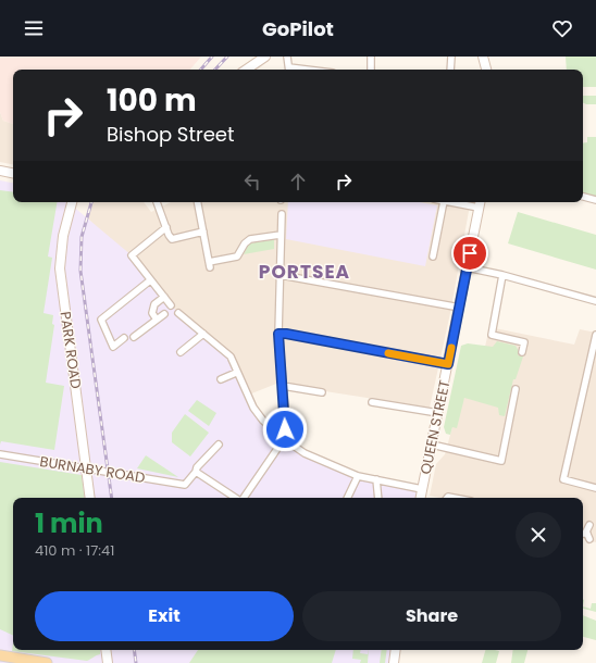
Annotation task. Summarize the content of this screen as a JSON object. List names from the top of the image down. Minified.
{"streets":{"street":["PARK ROAD","QUEEN STREET","BURNABY ROAD"]},"crossings":[["PARK ROAD","BURNABY ROAD"]],"districts":["PORTSEA"],"page":{"header":"GoPilot","turn":["100 m","Bishop Street"],"heading":["1 min","410 m · 17:41"],"buttons":["Exit","Share"]}}
